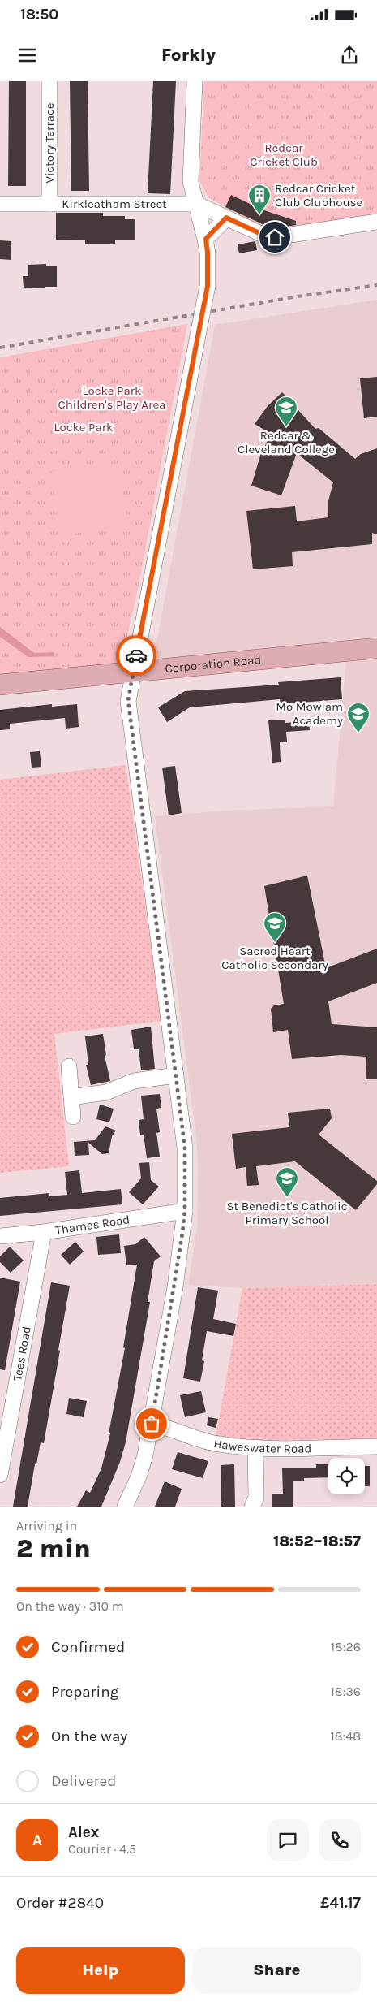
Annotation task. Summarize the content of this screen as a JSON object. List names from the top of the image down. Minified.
{"streets":{"main road":["Corporation Road"],"street":["Victory Terrace","Kirkleatham Street","Thames Road","Tees Road","Haweswater Road"]},"crossings":[["Victory Terrace","Kirkleatham Street"],["Thames Road","Tees Road"]],"parks":["Redcar Cricket Club","Locke Park Children's Play Area","Locke Park"],"places":{"building":["Redcar Cricket Club Clubhouse"],"school or university":["Redcar & Cleveland College","Mo Mowlam Academy","Sacred Heart Catholic Secondary","St Benedict's Catholic Primary School"]},"page":{"status":"18:50","header":"Forkly","heading":["2 min","Arriving in","18:52–18:57"],"panel":["Alex","Courier · 4.5","Order #2840","£41.17"],"bar":"On the way · 310 m","list":[["Confirmed","18:26"],["Preparing","18:36"],["On the way","18:48"],"Delivered"],"round":"A","buttons":["Help","Share"]}}
